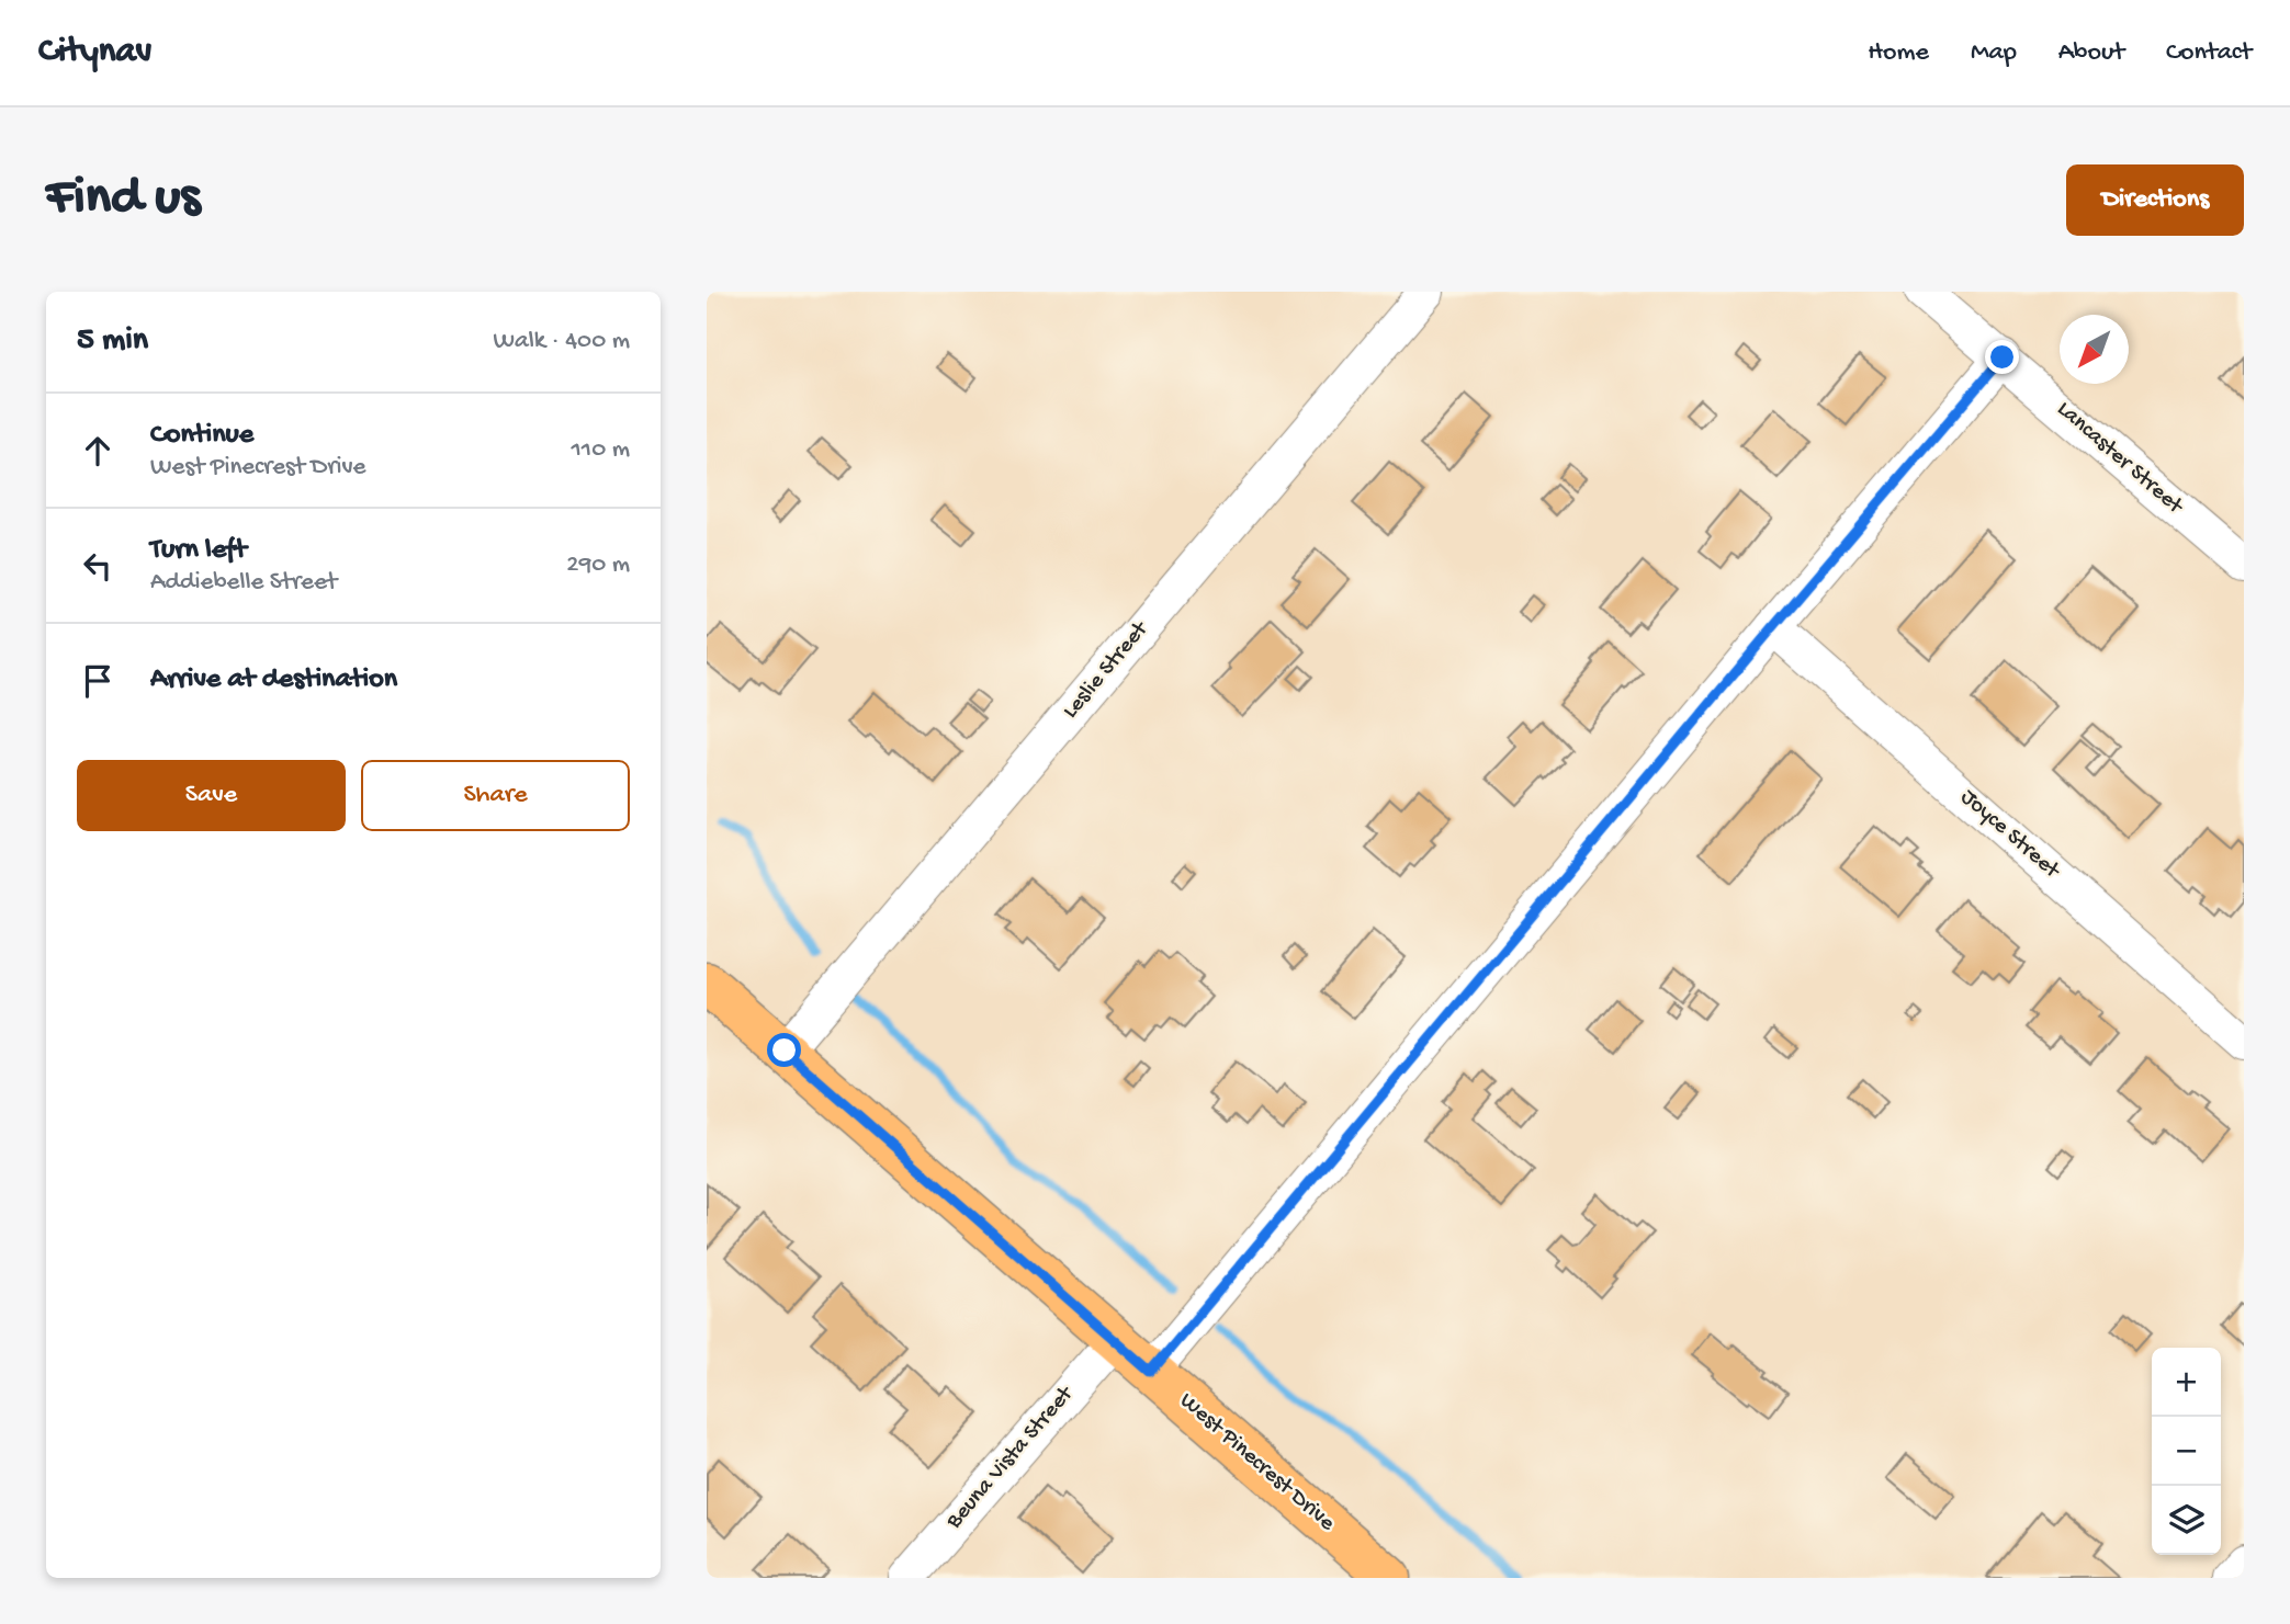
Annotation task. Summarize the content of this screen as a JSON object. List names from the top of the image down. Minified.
{"streets":{"main road":["West Pinecrest Drive"],"street":["Lancaster Street","Leslie Street","Joyce Street","Beuna Vista Street"]},"crossings":[["Leslie Street","West Pinecrest Drive"],["Beuna Vista Street","West Pinecrest Drive"]],"north":"bottom left","page":{"header":"Citynav","nav":["Home","Map","About","Contact"],"buttons":["Directions",["Save","Share"]],"title":"Find us","heading":["5 min","Walk · 400 m"],"list":[["Continue","West Pinecrest Drive","110 m"],["Turn left","Addiebelle Street","290 m"],"Arrive at destination"],"map_buttons":["+","−"]}}
